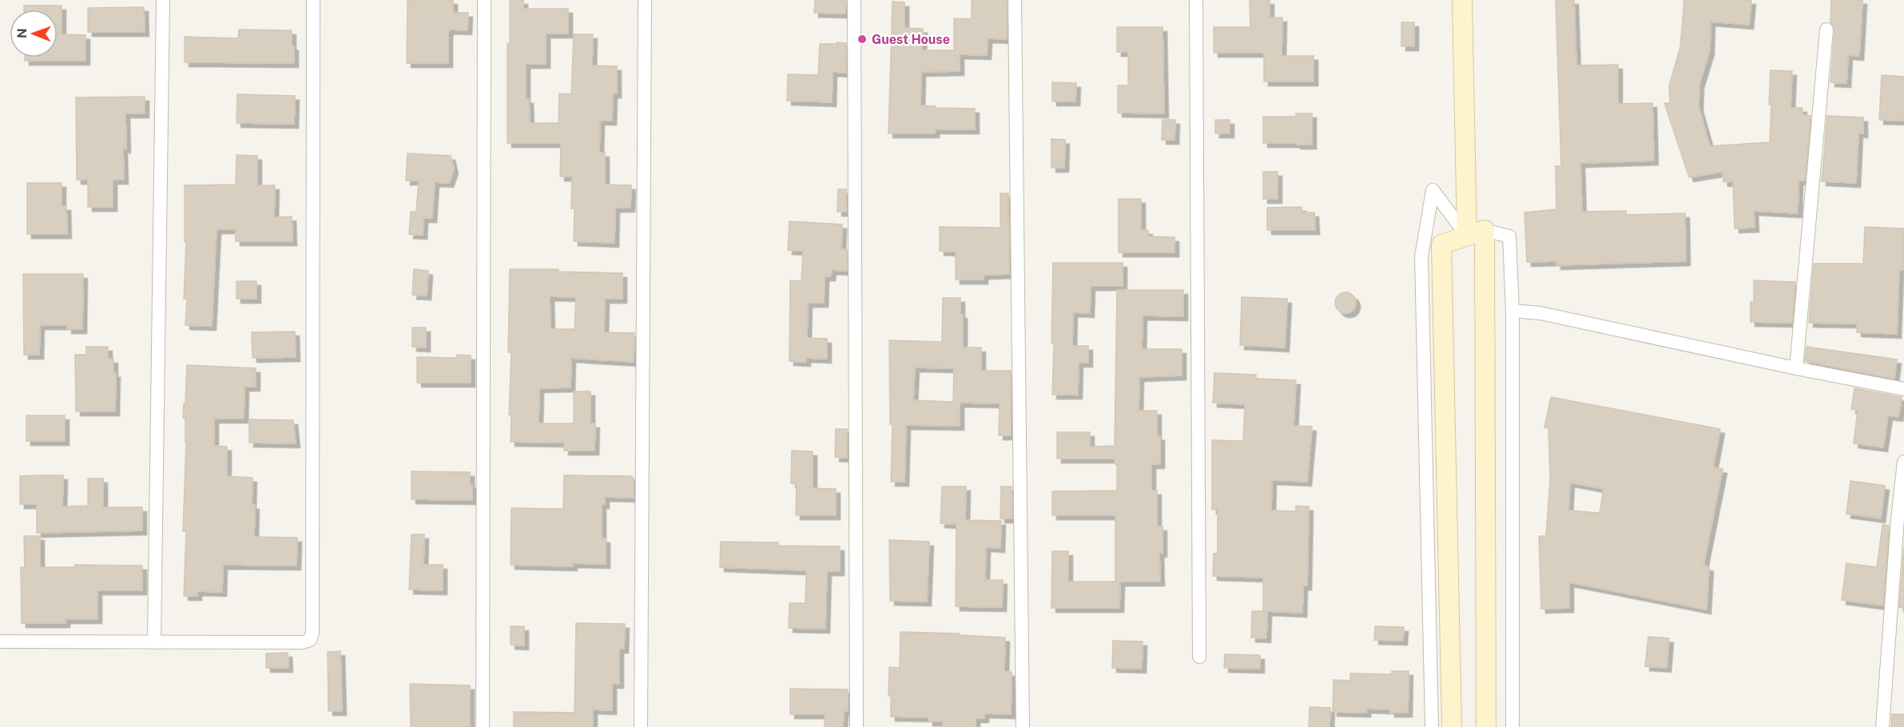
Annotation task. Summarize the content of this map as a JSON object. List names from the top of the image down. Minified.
{"places":["Guest House"],"north":"left"}
